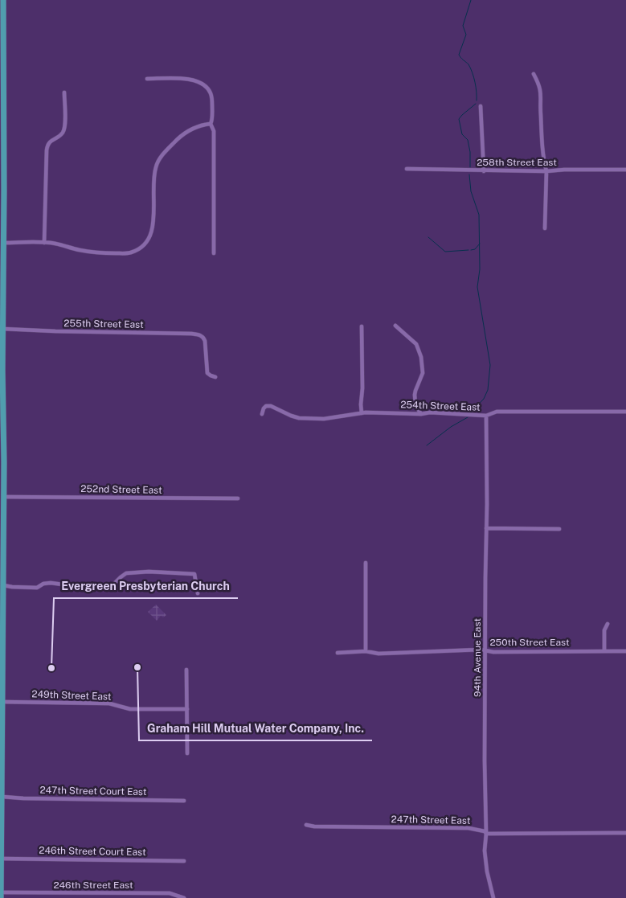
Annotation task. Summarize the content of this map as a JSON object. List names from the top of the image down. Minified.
{"streets":{"street":["258th Street East","255th Street East","254th Street East","252nd Street East","250th Street East","94th Avenue East","249th Street East","247th Street Court East","247th Street East","246th Street Court East","246th Street East"]},"crossings":[["254th Street East","94th Avenue East"],["250th Street East","94th Avenue East"],["94th Avenue East","247th Street East"]],"places":["Graham Hill Mutual Water Company, Inc.","Evergreen Presbyterian Church"]}
